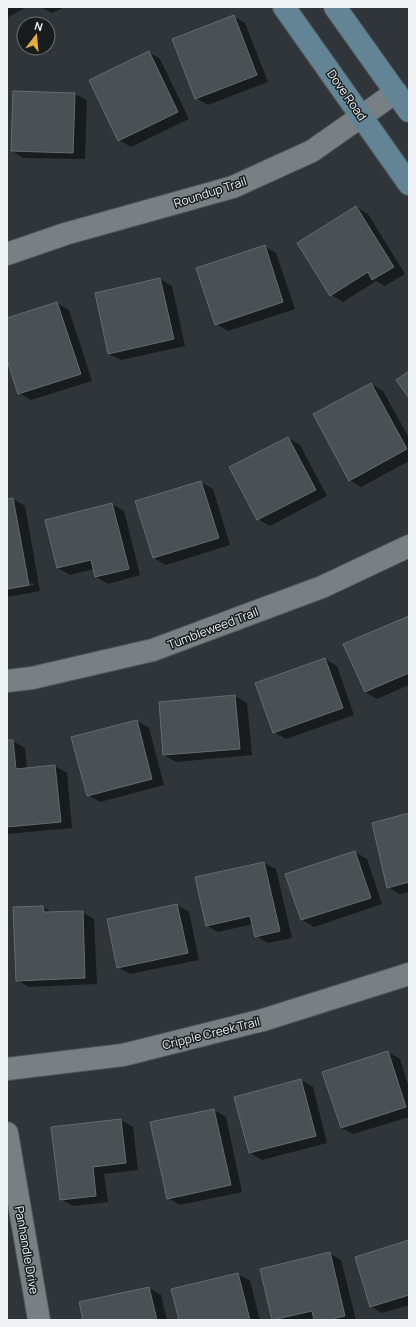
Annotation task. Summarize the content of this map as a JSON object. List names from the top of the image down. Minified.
{"streets":{"main road":["Dove Road"],"street":["Roundup Trail","Tumbleweed Trail","Cripple Creek Trail","Panhandle Drive"]},"crossings":[["Dove Road","Roundup Trail"]],"north":"top"}
